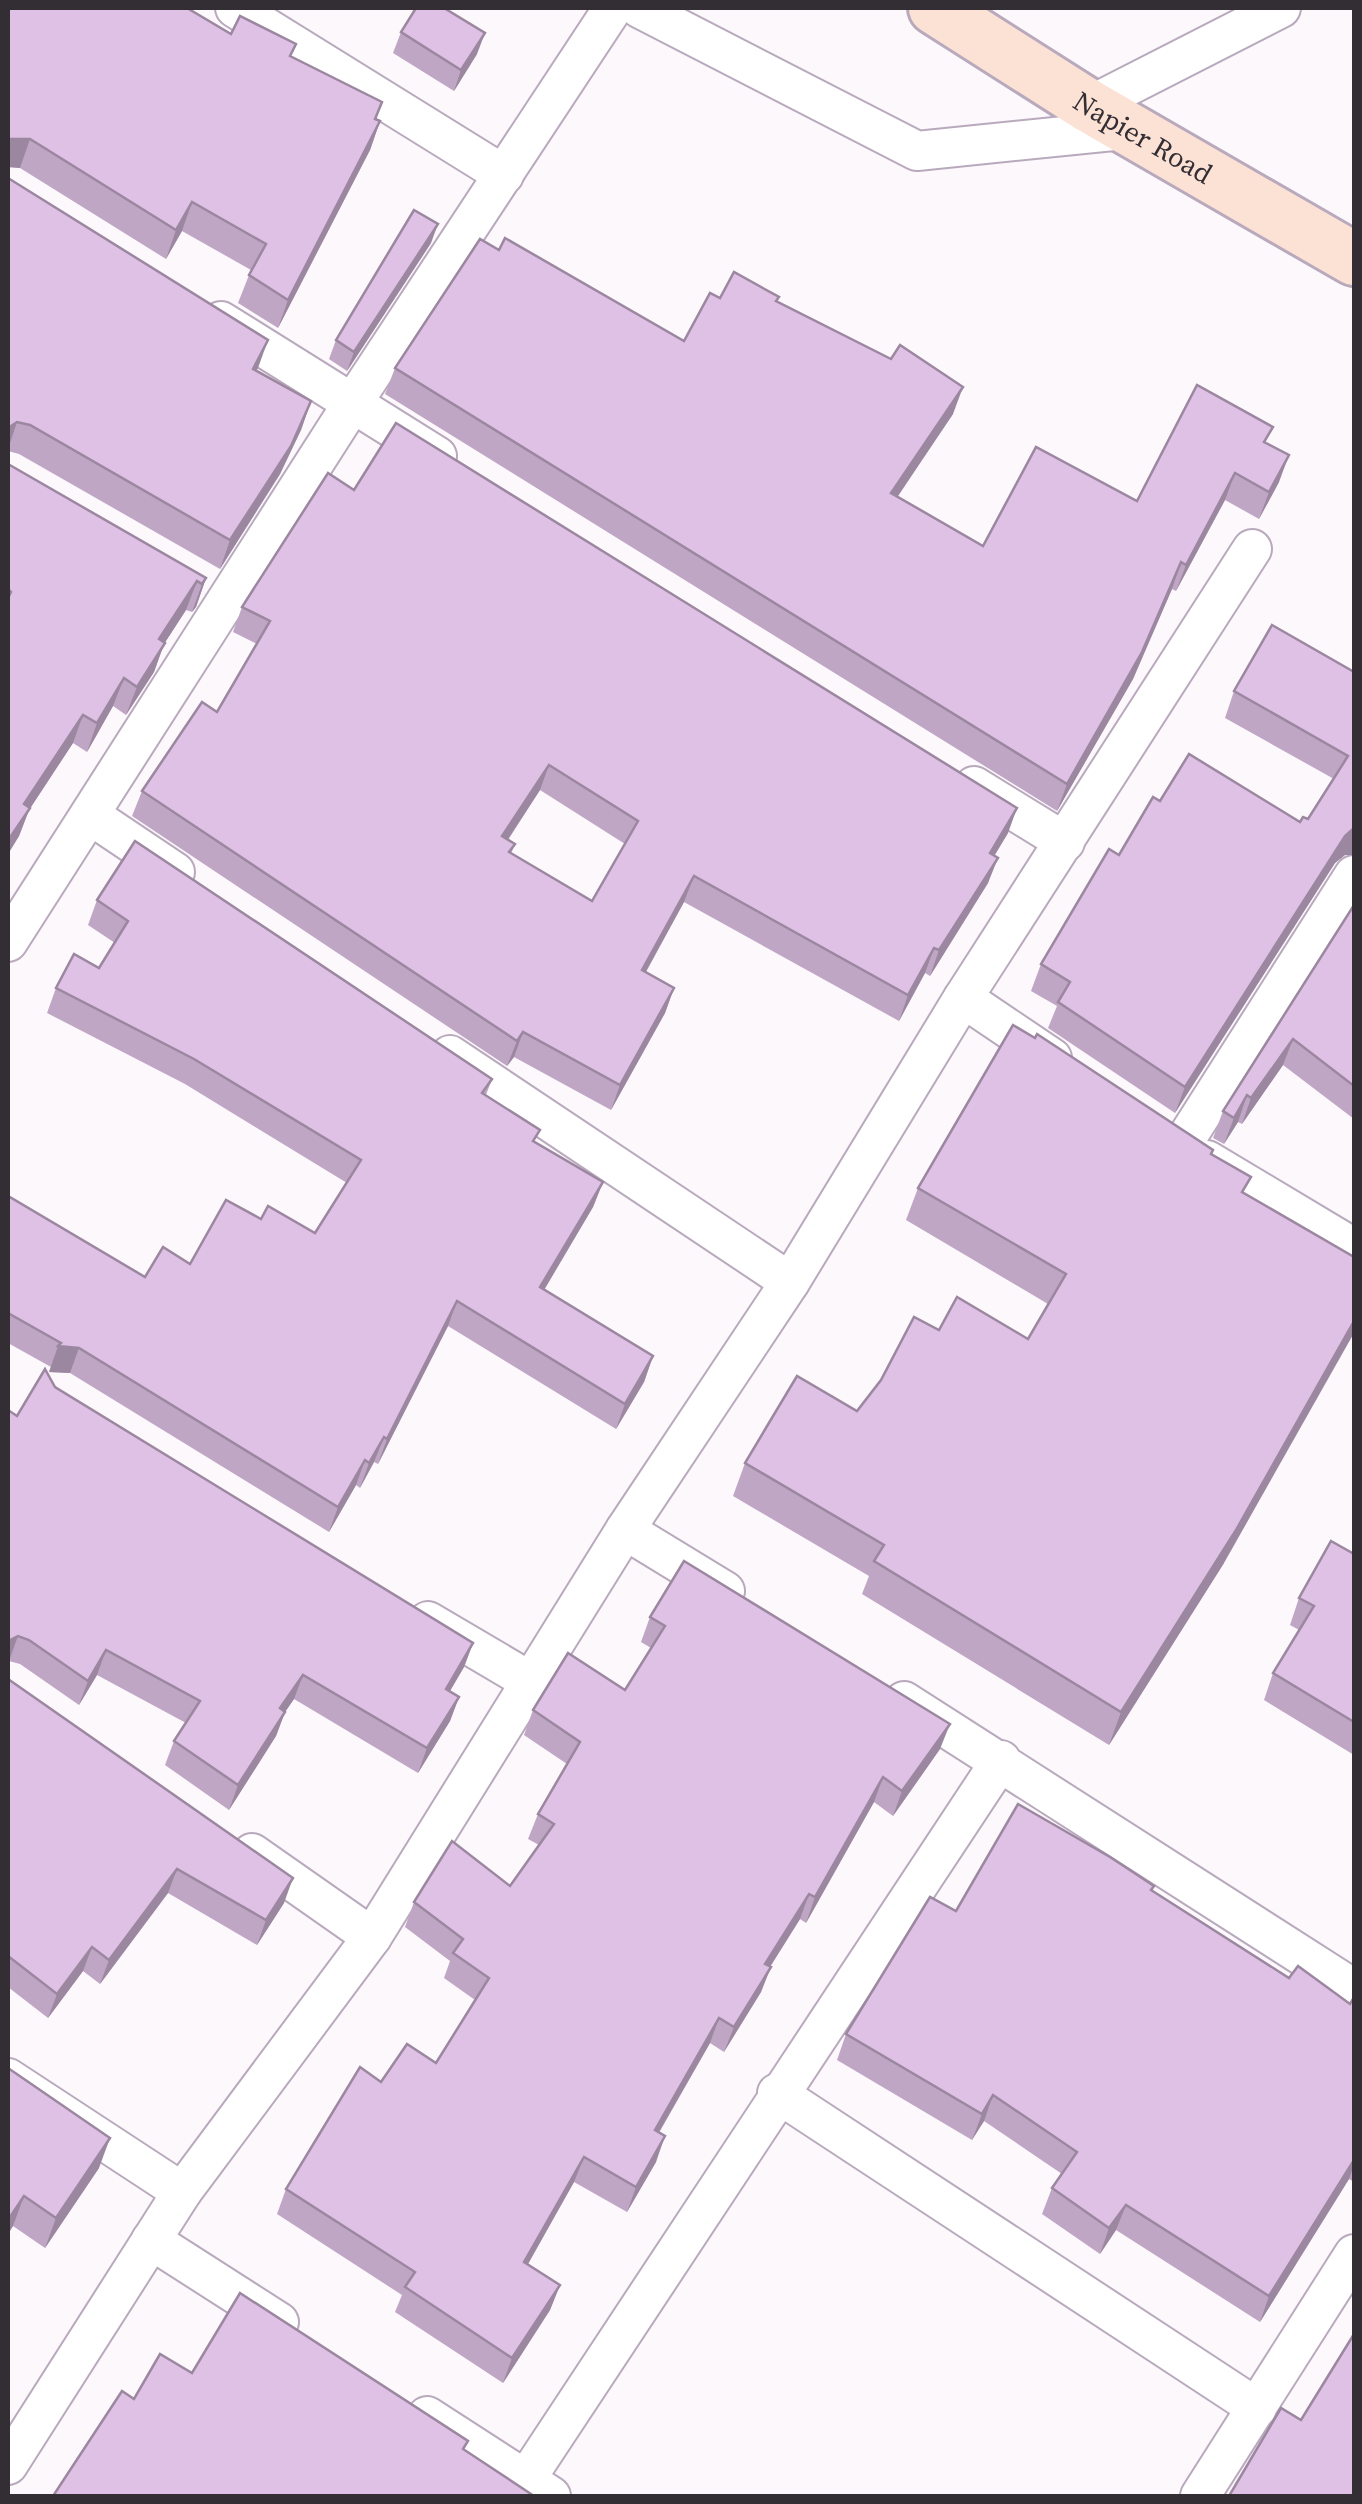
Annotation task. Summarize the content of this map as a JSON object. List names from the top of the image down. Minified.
{"streets":{"street":["Napier Road"]}}
